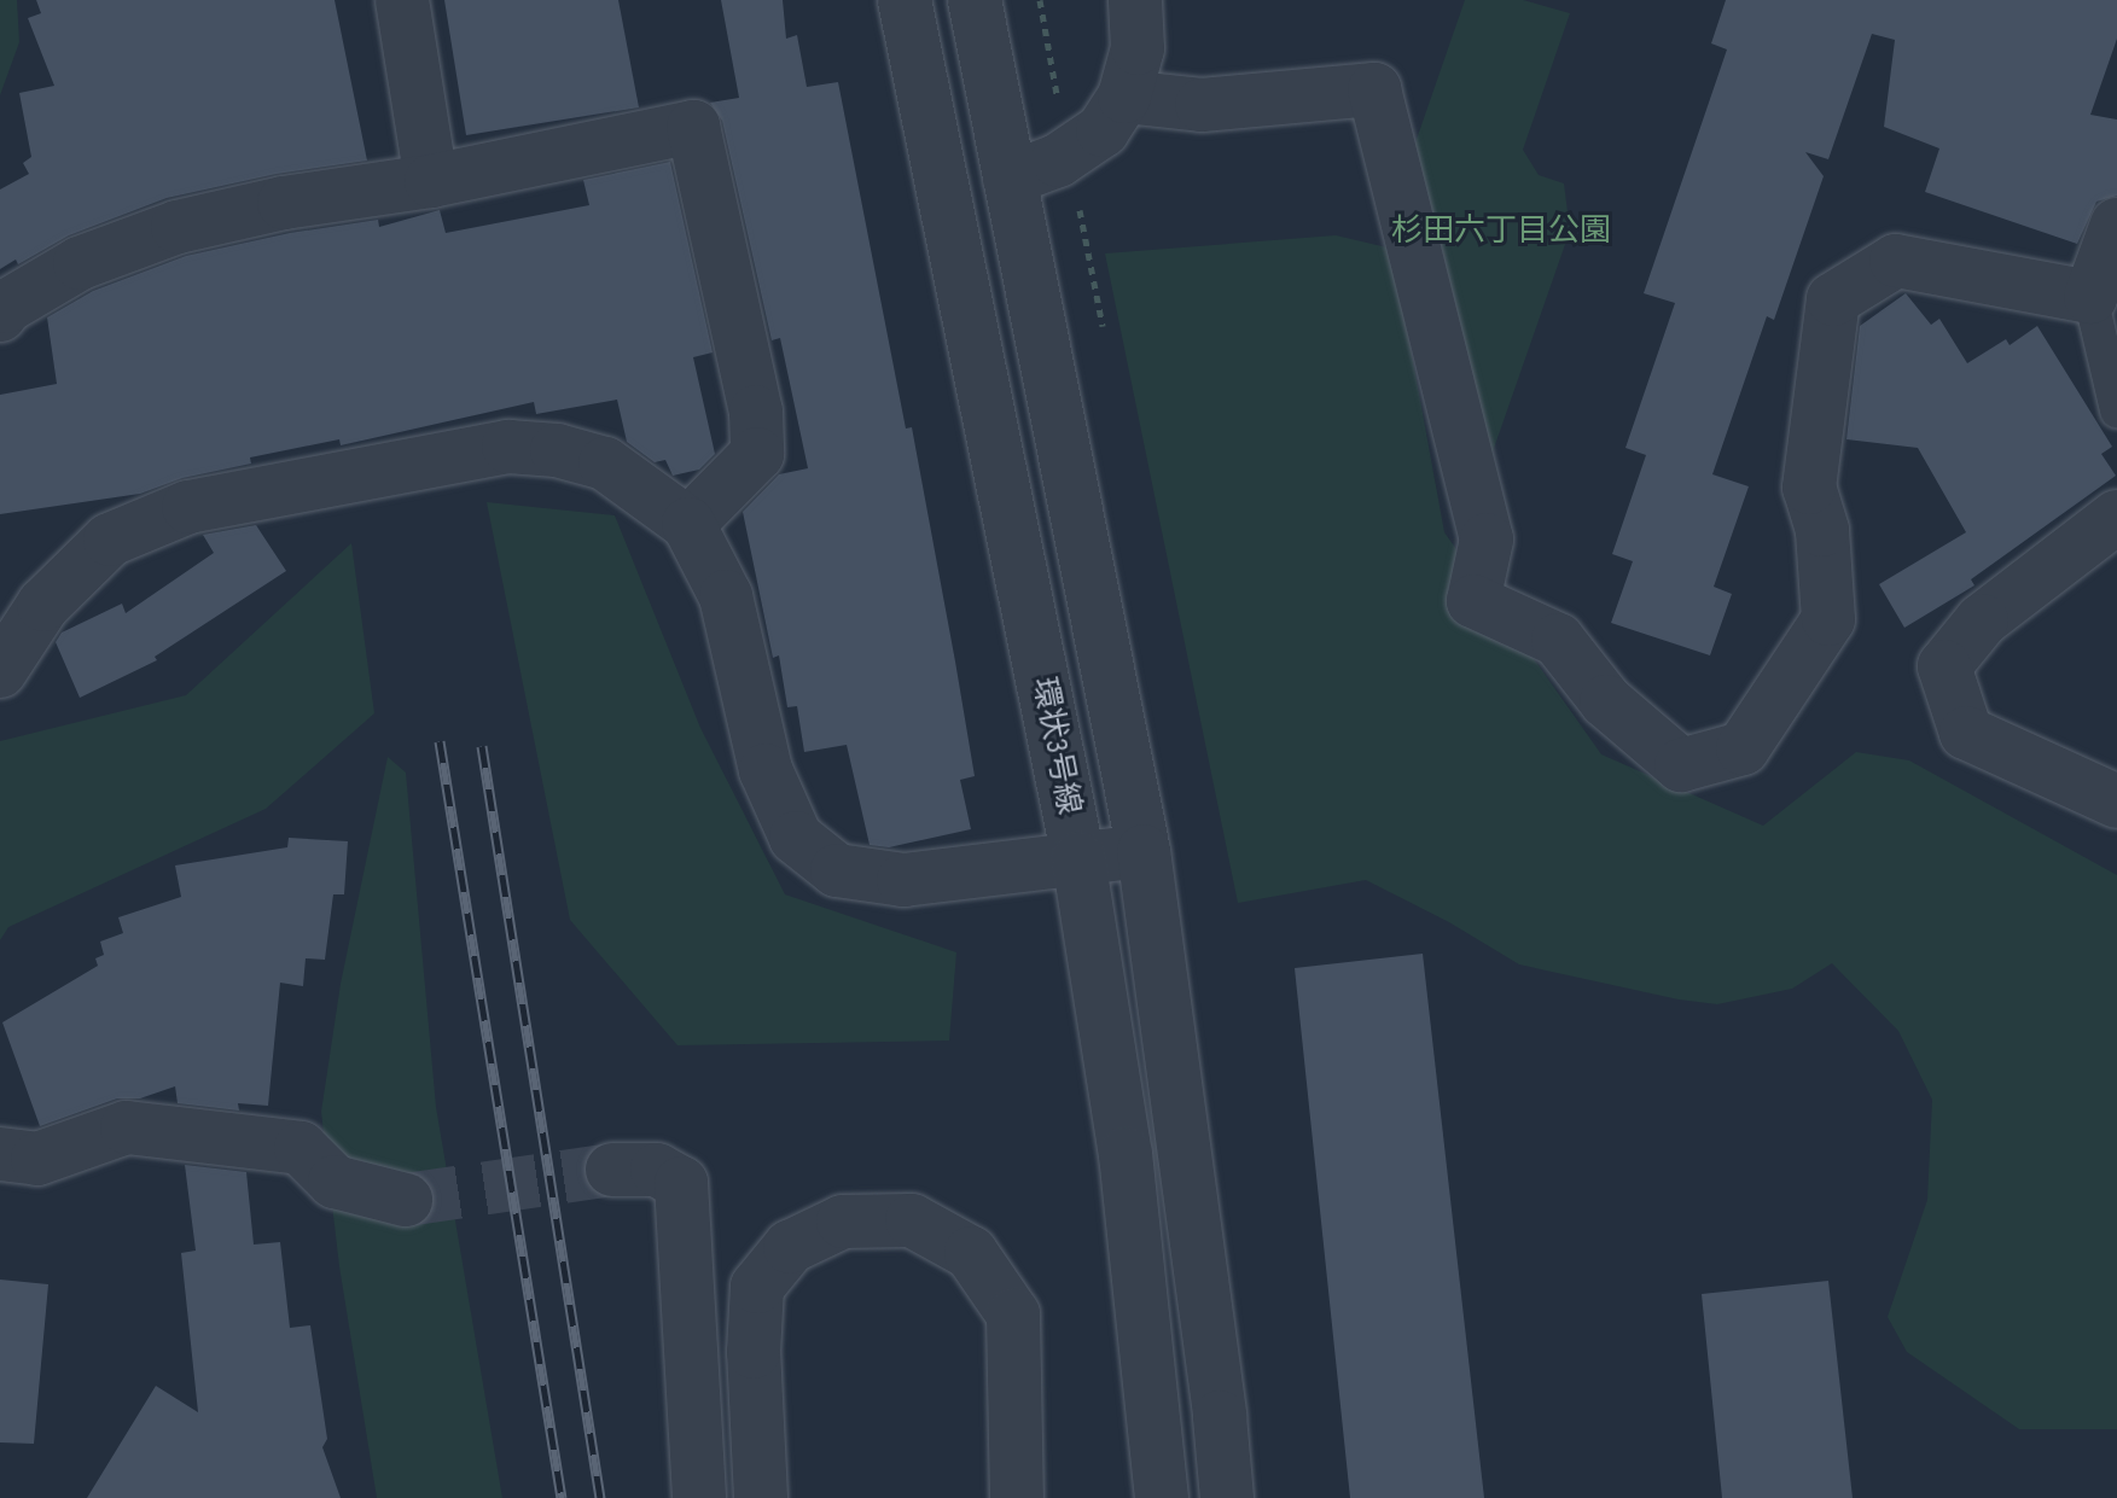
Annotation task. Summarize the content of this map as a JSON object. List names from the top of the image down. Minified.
{"streets":{"street":["環状3号線"]},"parks":["杉田六丁目公園"]}
